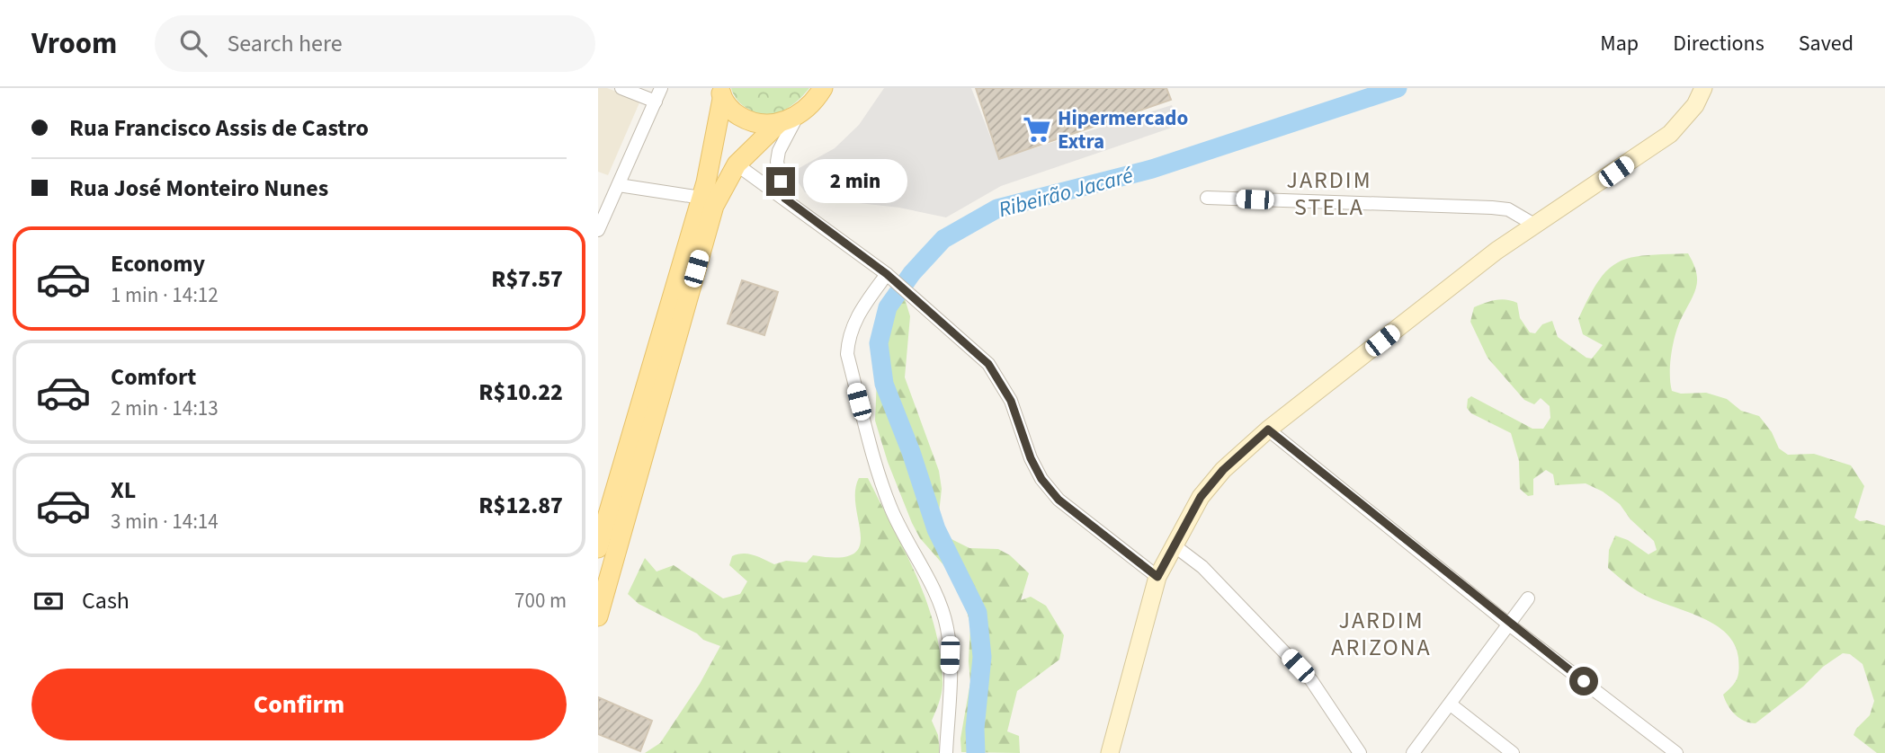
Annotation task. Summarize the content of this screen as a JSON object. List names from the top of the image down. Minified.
{"districts":["JARDIM STELA","JARDIM ARIZONA"],"water":["Ribeirão Jacaré"],"places":{"supermarket":["Hipermercado Extra"]},"page":{"header":"Vroom","search":"Search here","nav":["Map","Directions","Saved"],"banner":["Rua Francisco Assis de Castro","Rua José Monteiro Nunes"],"bubble":"2 min","list":[{"name":"Economy","note":"1 min · 14:12","value":"R$7.57"},{"name":"Comfort","note":"2 min · 14:13","value":"R$10.22"},{"name":"XL","note":"3 min · 14:14","value":"R$12.87"}],"pay":["Cash","700 m"],"buttons":"Confirm"}}
